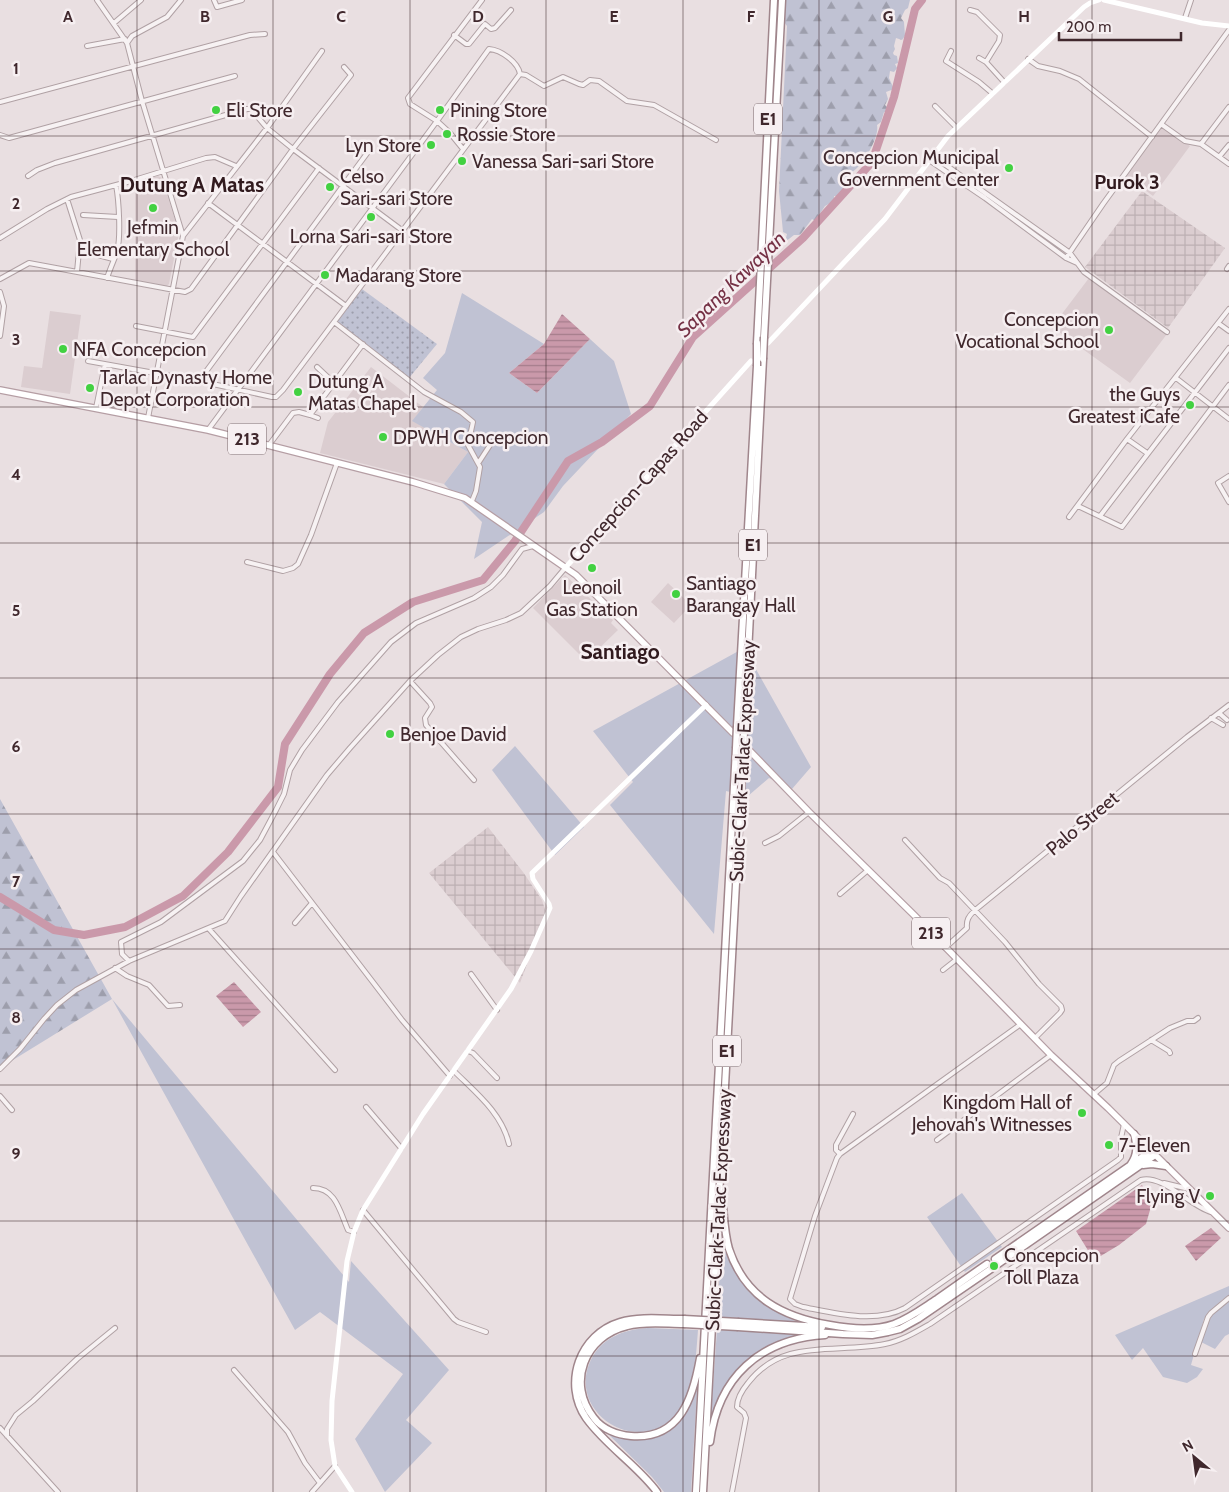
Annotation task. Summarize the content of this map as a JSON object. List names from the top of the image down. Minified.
{"streets":{"highway":["E1","Subic-Clark-Tarlac Expressway"],"main road":["213","Concepcion-Capas Road"],"street":["Palo Street"]},"crossings":[["213","Concepcion-Capas Road"],["213","Palo Street"]],"districts":["Purok 3","Dutung A Matas","Santiago"],"water":["Sapang Kawayan"],"places":["Eli Store","Pining Store","Rossie Store","Lyn Store","Vanessa Sari-sari Store","Concepcion Municipal Government Center","Celso Sari-sari Store","Jefmin Elementary School","Lorna Sari-sari Store","Madarang Store","Concepcion Vocational School","NFA Concepcion","Tarlac Dynasty Home Depot Corporation","Dutung A Matas Chapel","the Guys Greatest iCafe","DPWH Concepcion","Leonoil Gas Station","Santiago Barangay Hall","Benjoe David","Kingdom Hall of Jehovah's Witnesses","7-Eleven","Flying V","Concepcion Toll Plaza"],"scale_bar":"200 m","north":"top left","grid":{"columns":["A","B","C","D","E","F","G","H"],"rows":["1","2","3","4","5","6","7","8","9"]}}
